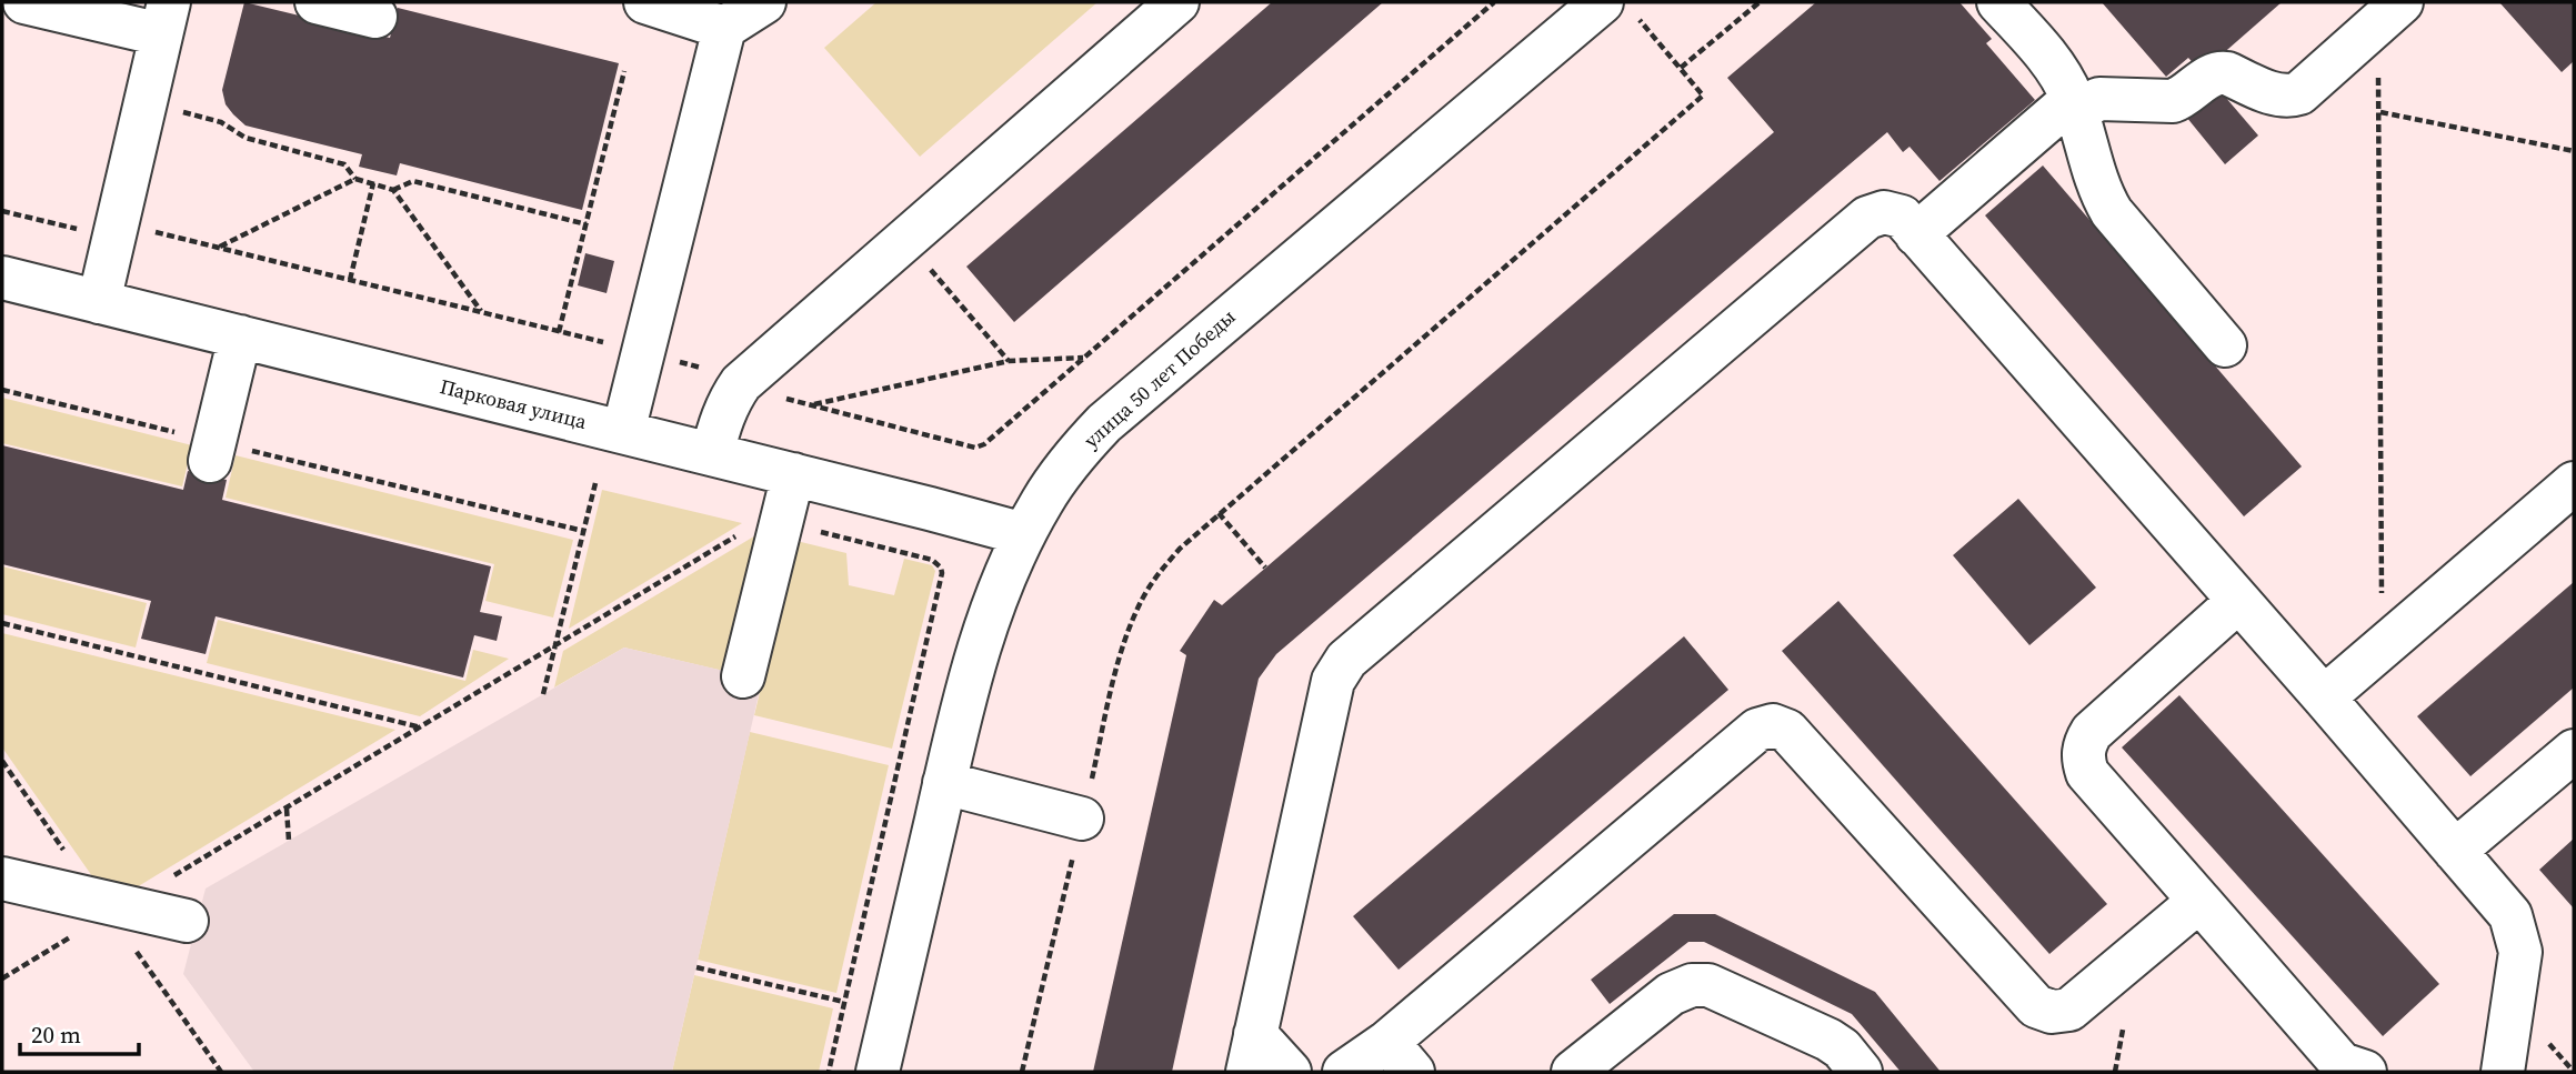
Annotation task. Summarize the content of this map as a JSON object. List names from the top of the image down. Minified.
{"streets":{"street":["улица 50 лет Победы","Парковая улица"]},"crossings":[["улица 50 лет Победы","Парковая улица"]],"scale_bar":"20 m"}
